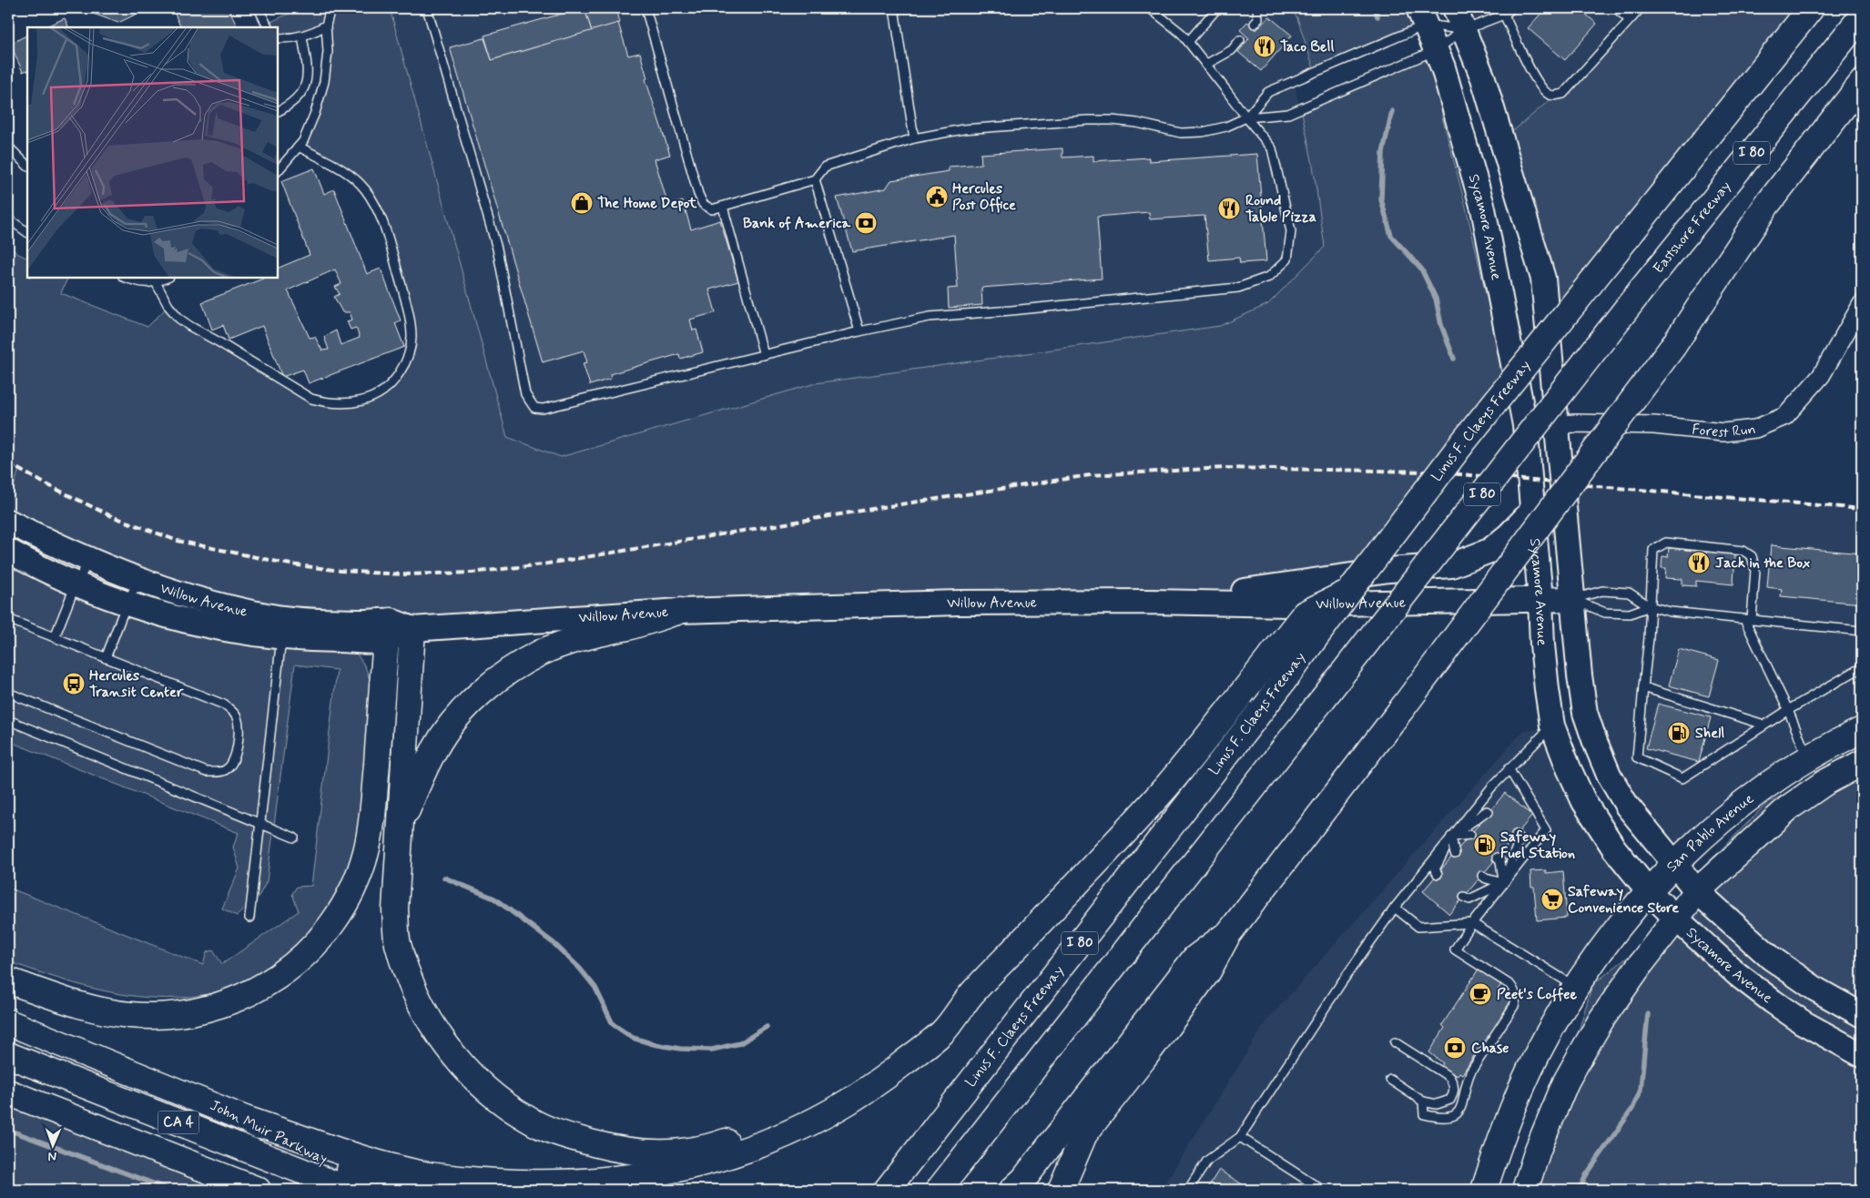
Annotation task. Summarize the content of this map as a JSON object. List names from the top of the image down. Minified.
{"streets":{"main road":["I 80","Eastshore Freeway","Linus F. Claeys Freeway","San Pablo Avenue","CA 4","John Muir Parkway"],"street":["Sycamore Avenue","Forest Run","Willow Avenue"]},"crossings":[["Sycamore Avenue","Forest Run"],["Sycamore Avenue","Willow Avenue"],["Sycamore Avenue","San Pablo Avenue"]],"places":{"restaurant":["Taco Bell","Round Table Pizza","Jack in the Box"],"public building":["Hercules Post Office"],"shop":["The Home Depot"],"bank":["Bank of America","Chase"],"bus stop":["Hercules Transit Center"],"fuel station":["Shell","Safeway Fuel Station"],"supermarket":["Safeway Convenience Store"],"cafe":["Peet's Coffee"]},"north":"bottom"}
